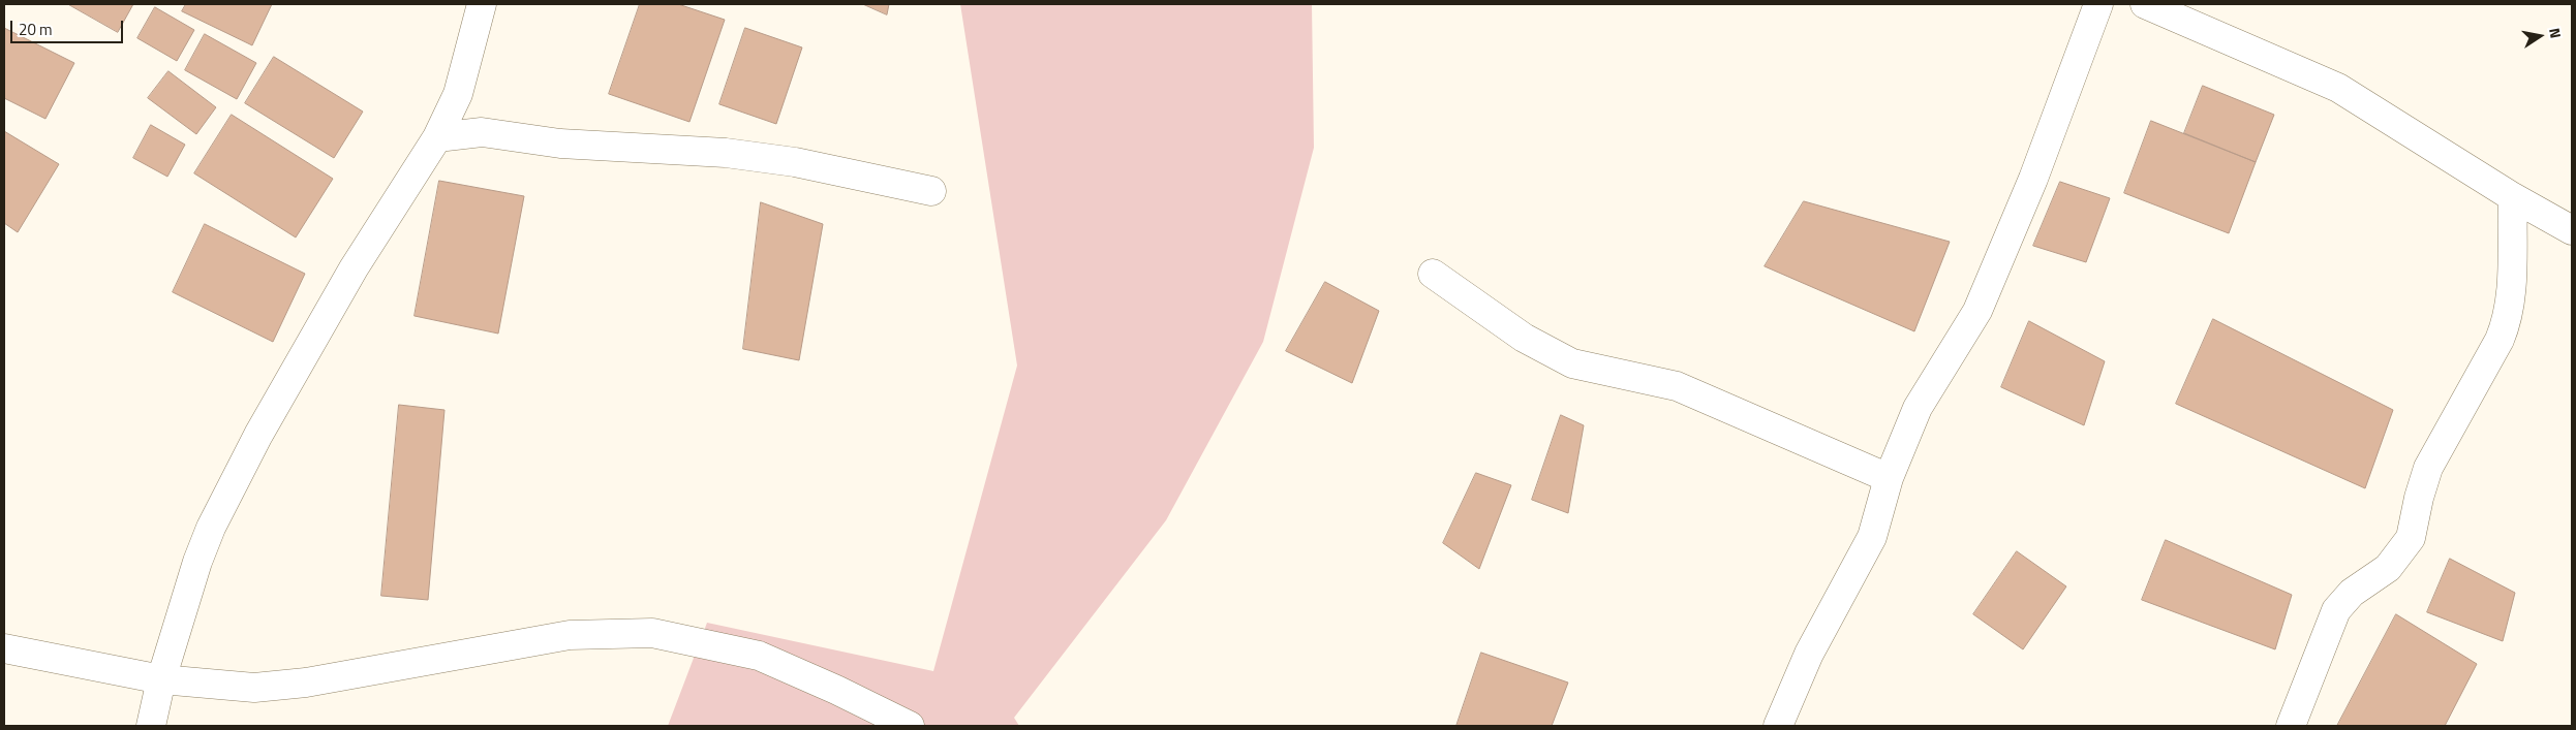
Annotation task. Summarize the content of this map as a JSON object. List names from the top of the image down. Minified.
{"scale_bar":"20 m","north":"right"}
